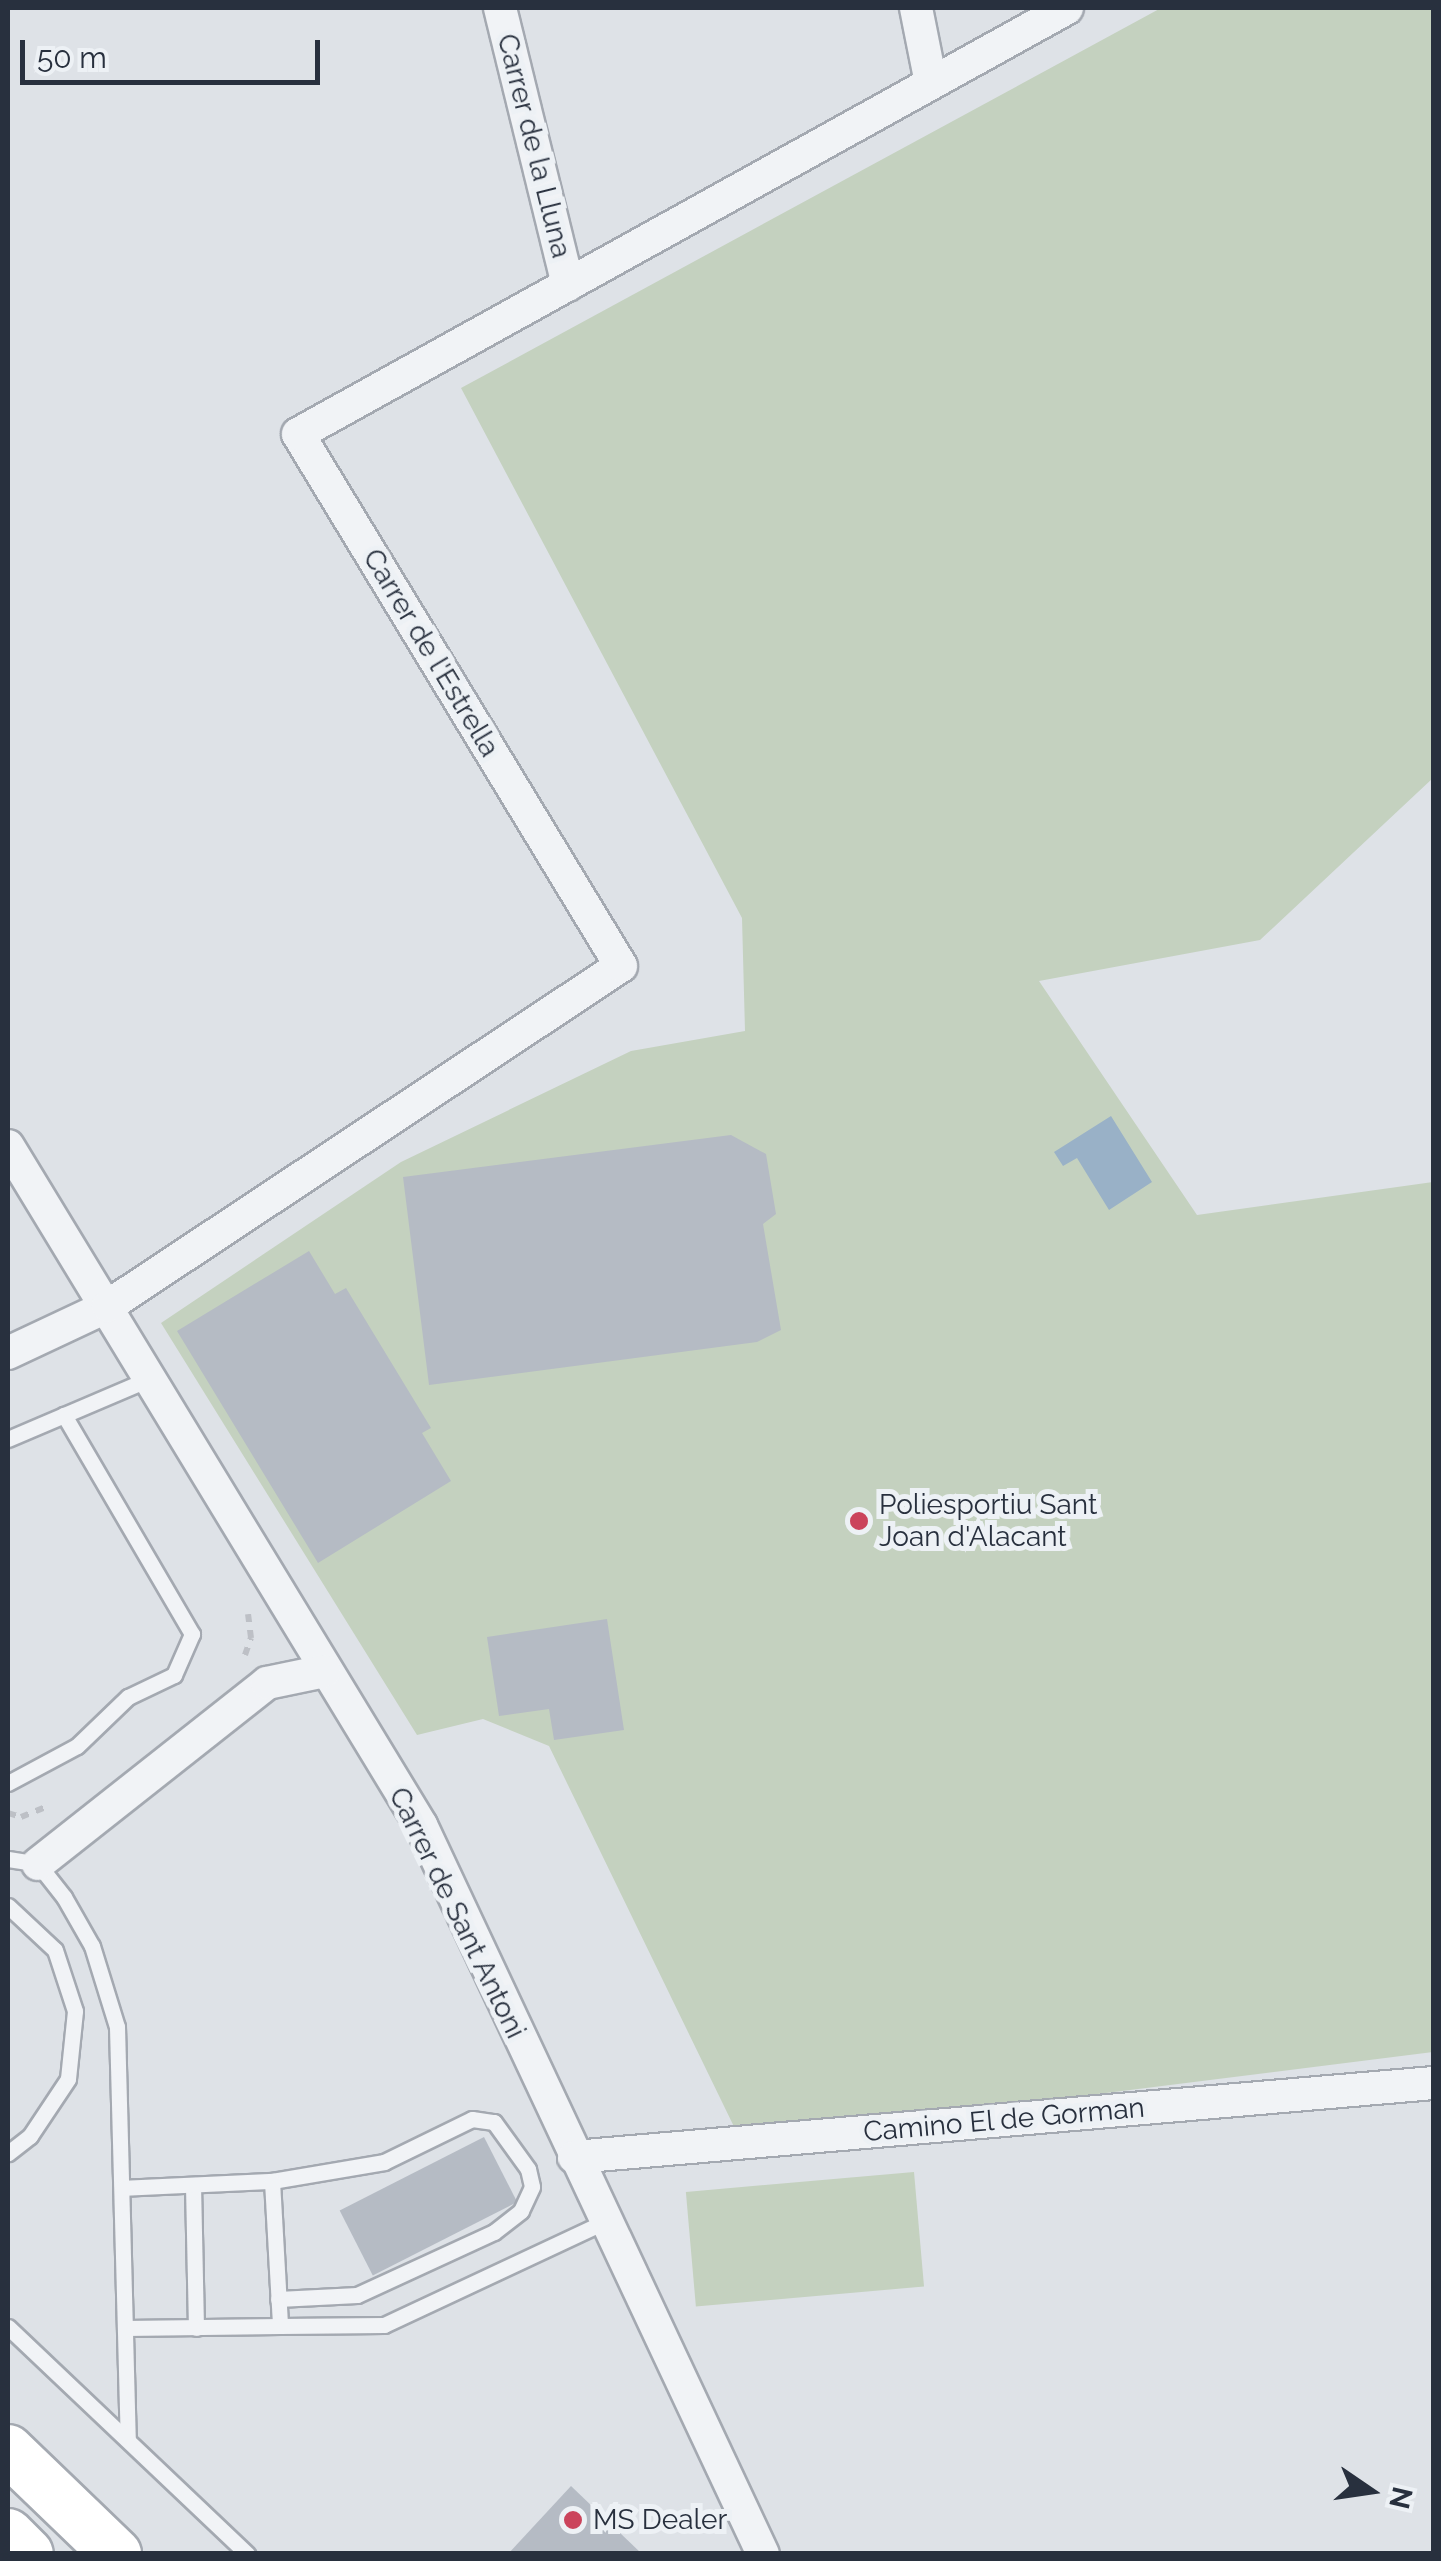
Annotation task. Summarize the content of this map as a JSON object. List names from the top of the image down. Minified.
{"streets":{"street":["Carrer de la Lluna","Carrer de l'Estrella","Carrer de Sant Antoni","Camino El de Gorman"]},"crossings":[["Carrer de la Lluna","Carrer de l'Estrella"],["Carrer de l'Estrella","Carrer de Sant Antoni"],["Carrer de Sant Antoni","Camino El de Gorman"]],"places":["Poliesportiu Sant Joan d'Alacant","MS Dealer"],"scale_bar":"50 m","north":"right"}
